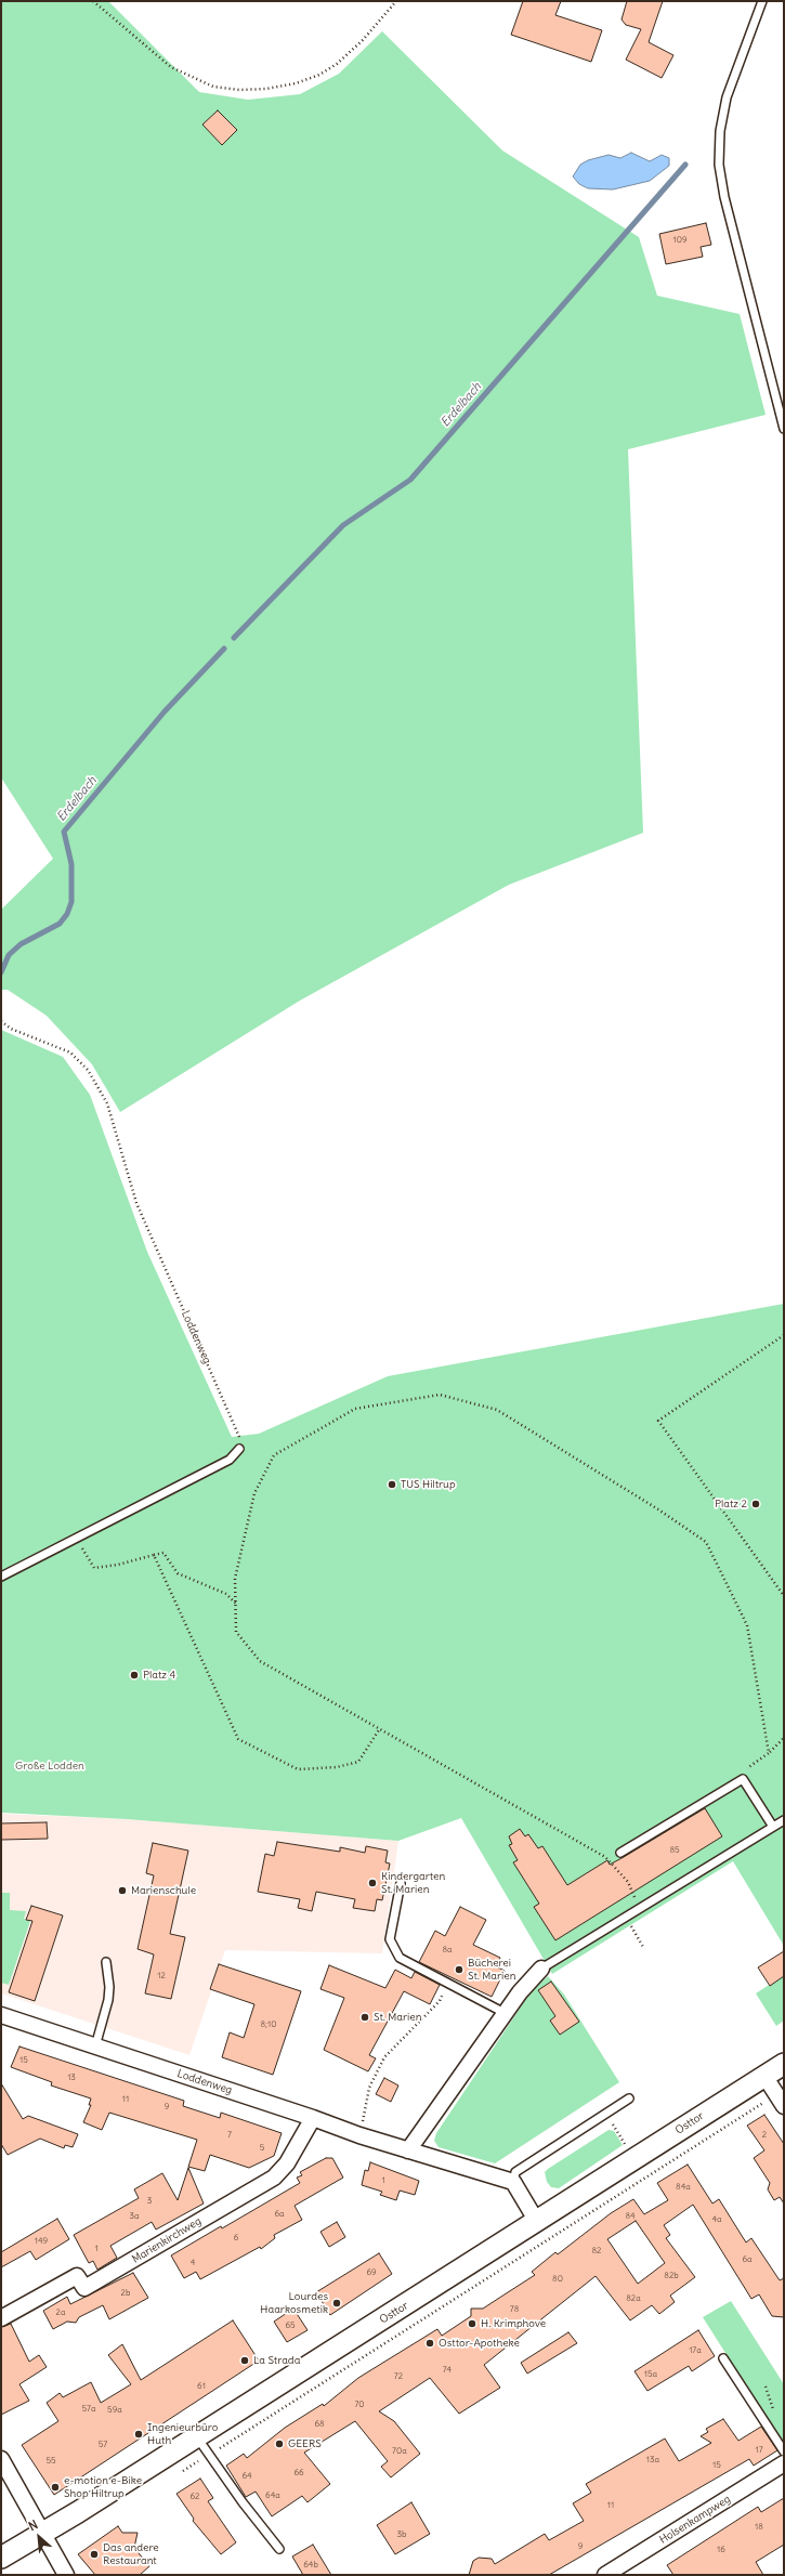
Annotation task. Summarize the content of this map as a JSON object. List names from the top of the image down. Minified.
{"streets":{"main road":["Osttor"],"street":["Loddenweg","Marienkirchweg","Holsenkampweg"]},"crossings":[["Loddenweg","Marienkirchweg"]],"water":["Erdelbach"],"parks":["Große Lodden"],"places":["TUS Hiltrup","Platz 2","Platz 4","Kindergarten St. Marien","Marienschule","Bücherei St. Marien","St. Marien","Lourdes Haarkosmetik","H. Krimphove","Osttor-Apotheke","La Strada","Ingenieurbüro Huth","GEERS","e-motion e-Bike Shop Hiltrup","Das andere Restaurant"],"house_numbers":["109","85","8a","12","8;10","15","13","11","9","7","2","5","1","84a","3","6a","3a","84","4a","6","149","1","82","6a","4","69","82b","80","2b","82a","78","2a","65","17a","74","15a","72","61","70","57a","59a","68","57","17","70a","13a","55","15","66","64","64a","62","11","18","3b","9","16","64b"],"north":"top left"}
